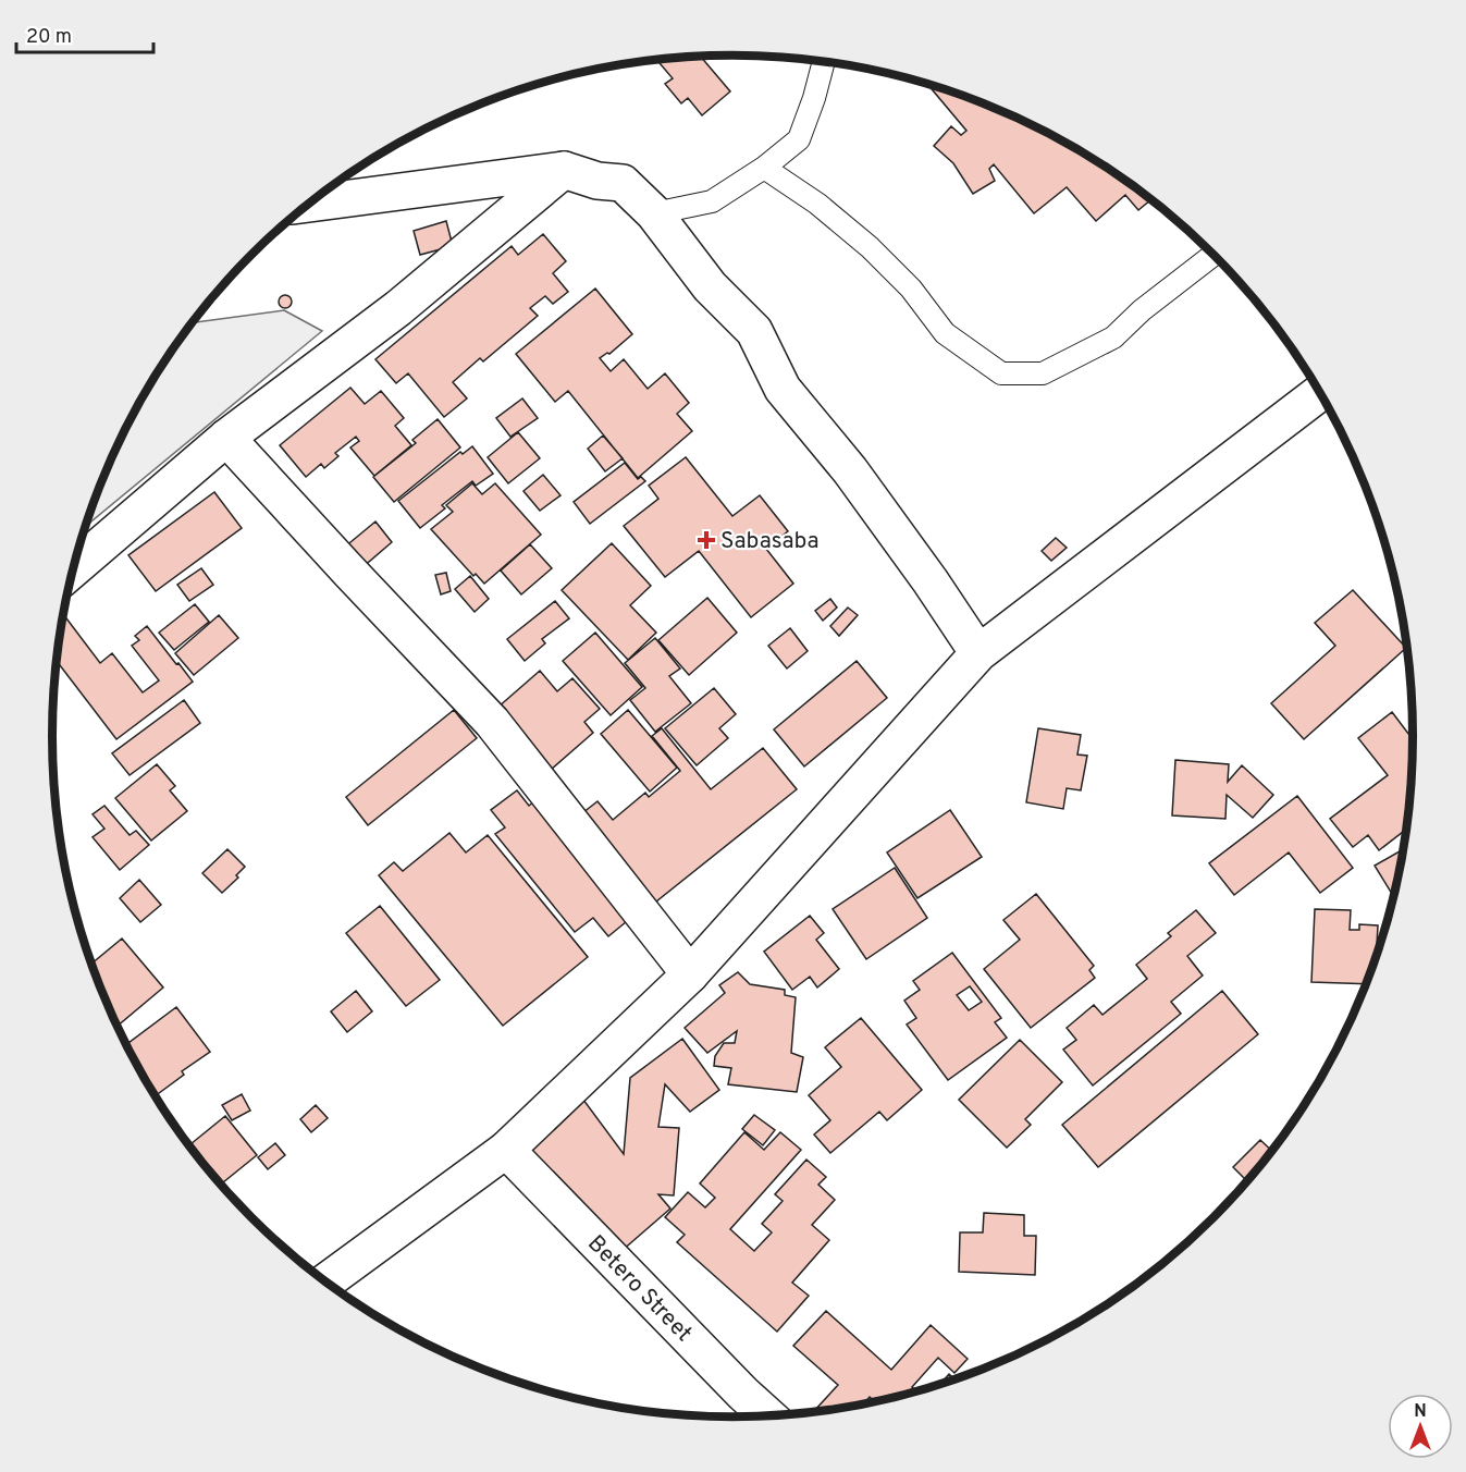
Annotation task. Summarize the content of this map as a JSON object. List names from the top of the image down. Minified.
{"streets":{"street":["Betero Street"]},"places":{"health":["Sabasaba"]},"scale_bar":"20 m","north":"top"}
